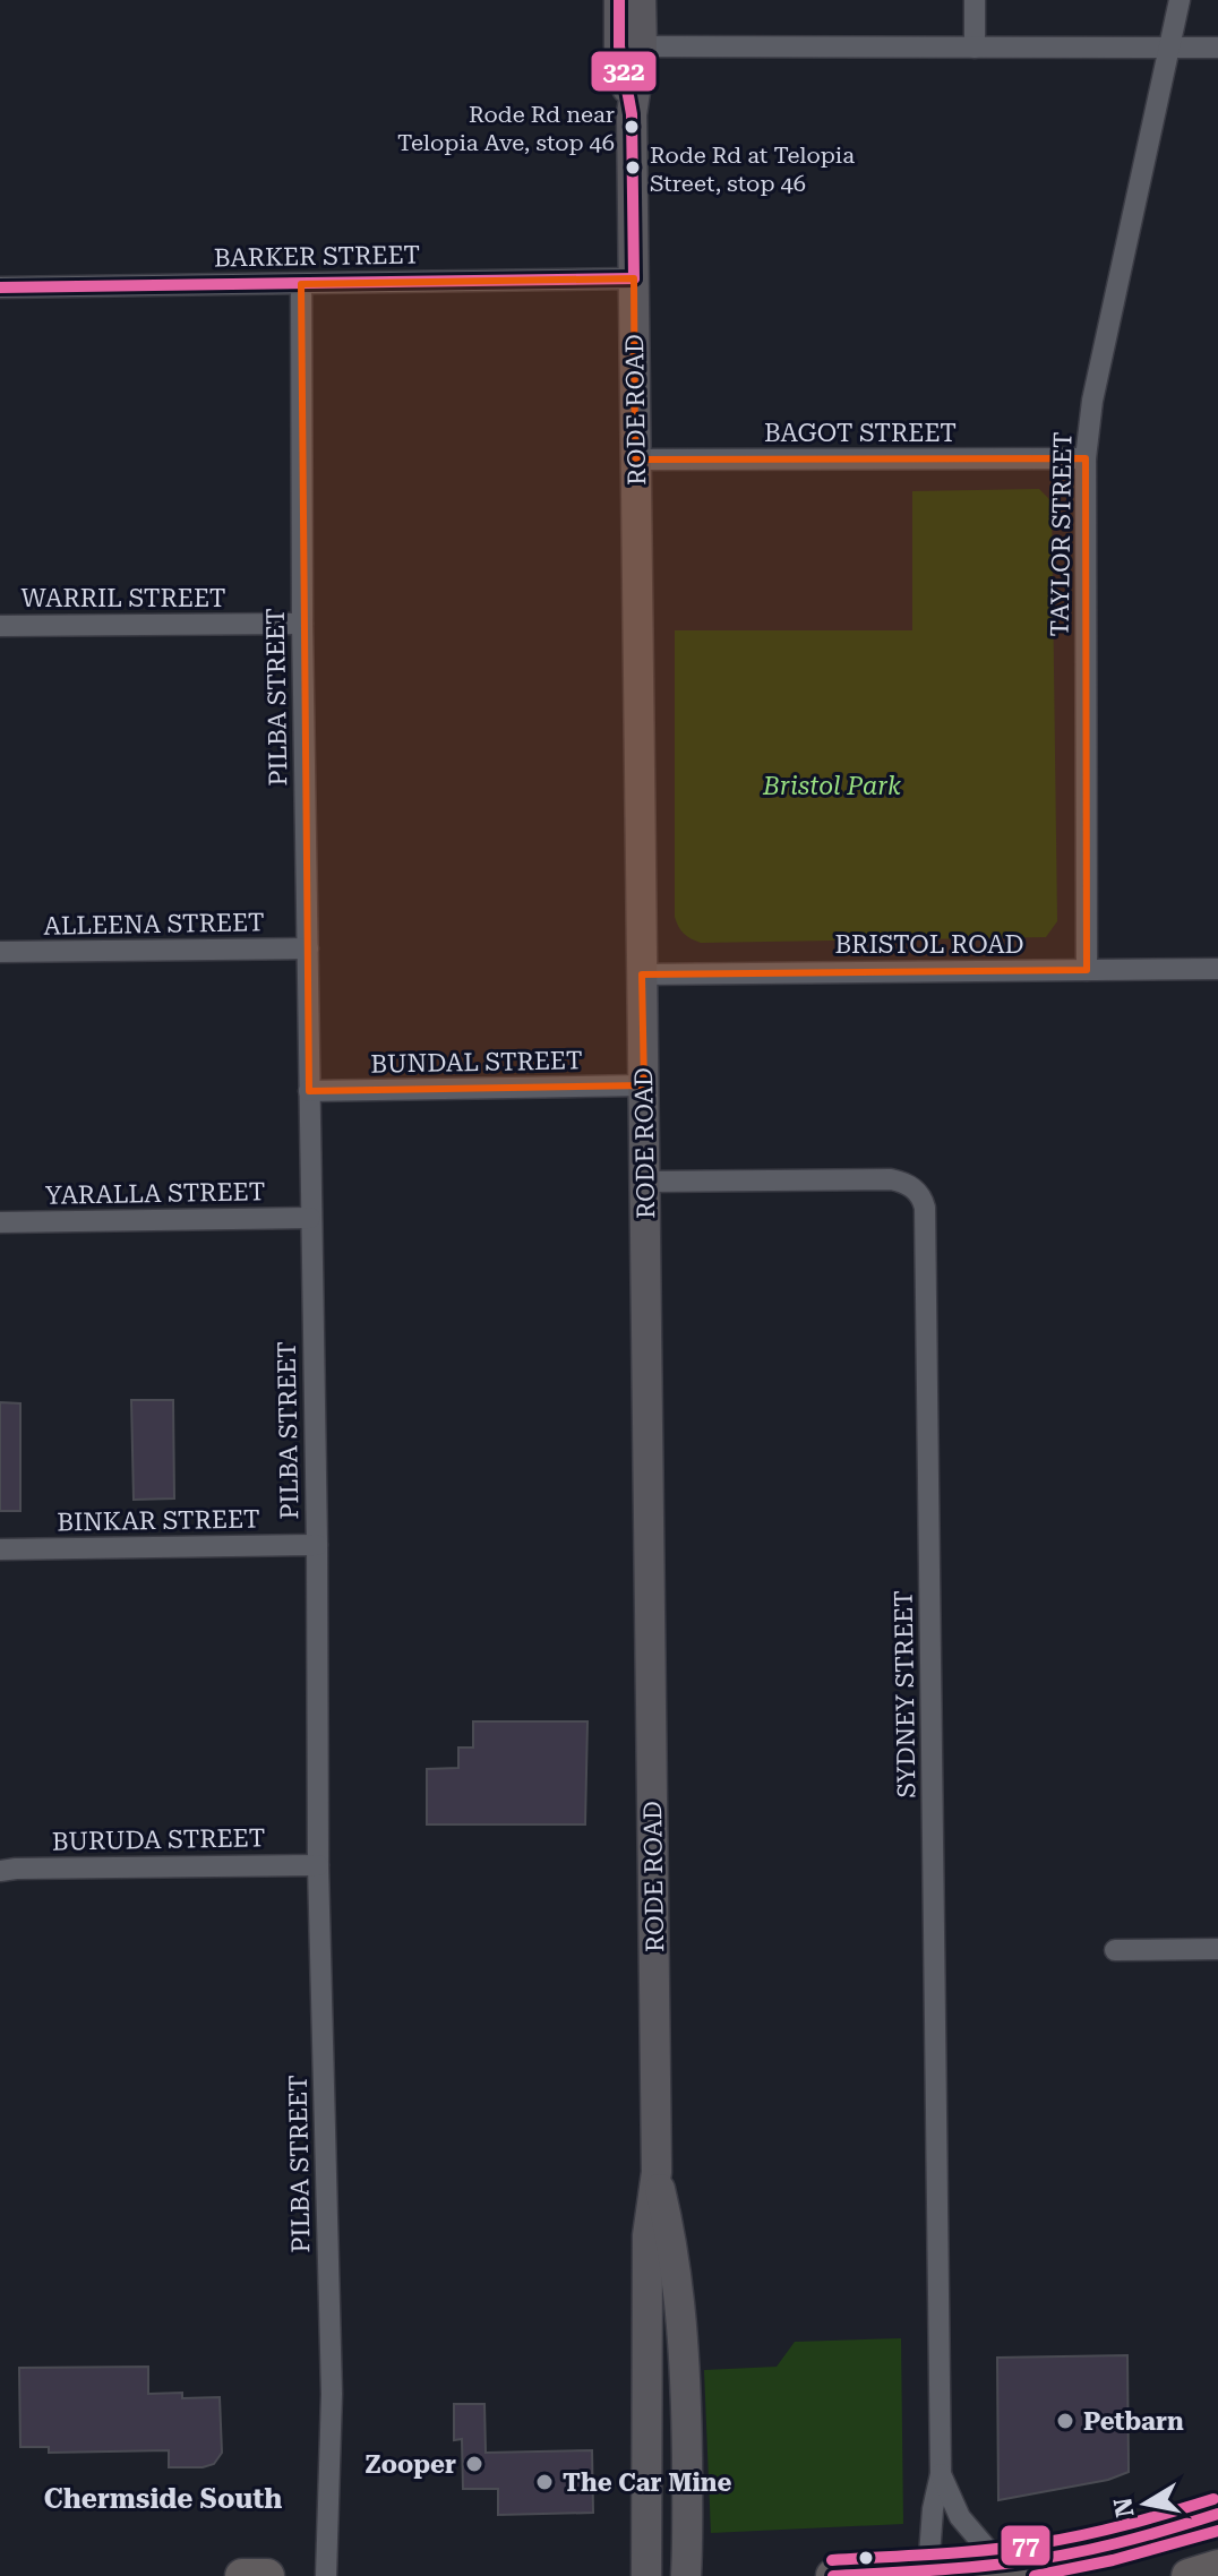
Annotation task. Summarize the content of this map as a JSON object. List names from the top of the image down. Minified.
{"streets":{"main road":["RODE ROAD"],"street":["BARKER STREET","BAGOT STREET","TAYLOR STREET","WARRIL STREET","PILBA STREET","ALLEENA STREET","BRISTOL ROAD","BUNDAL STREET","YARALLA STREET","BINKAR STREET","SYDNEY STREET","BURUDA STREET"]},"crossings":[["BARKER STREET","RODE ROAD"],["BARKER STREET","PILBA STREET"],["RODE ROAD","BAGOT STREET"],["RODE ROAD","BRISTOL ROAD"],["RODE ROAD","BUNDAL STREET"],["RODE ROAD","SYDNEY STREET"],["BAGOT STREET","TAYLOR STREET"],["TAYLOR STREET","BRISTOL ROAD"],["WARRIL STREET","PILBA STREET"],["PILBA STREET","ALLEENA STREET"],["PILBA STREET","BUNDAL STREET"],["PILBA STREET","YARALLA STREET"],["PILBA STREET","BINKAR STREET"],["PILBA STREET","BURUDA STREET"]],"districts":["Chermside South"],"parks":["Bristol Park"],"places":["Rode Rd near Telopia Ave, stop 46","Rode Rd at Telopia Street, stop 46","Petbarn","Zooper","The Car Mine"],"lines":["transit line 322","transit line 77"],"north":"left"}
